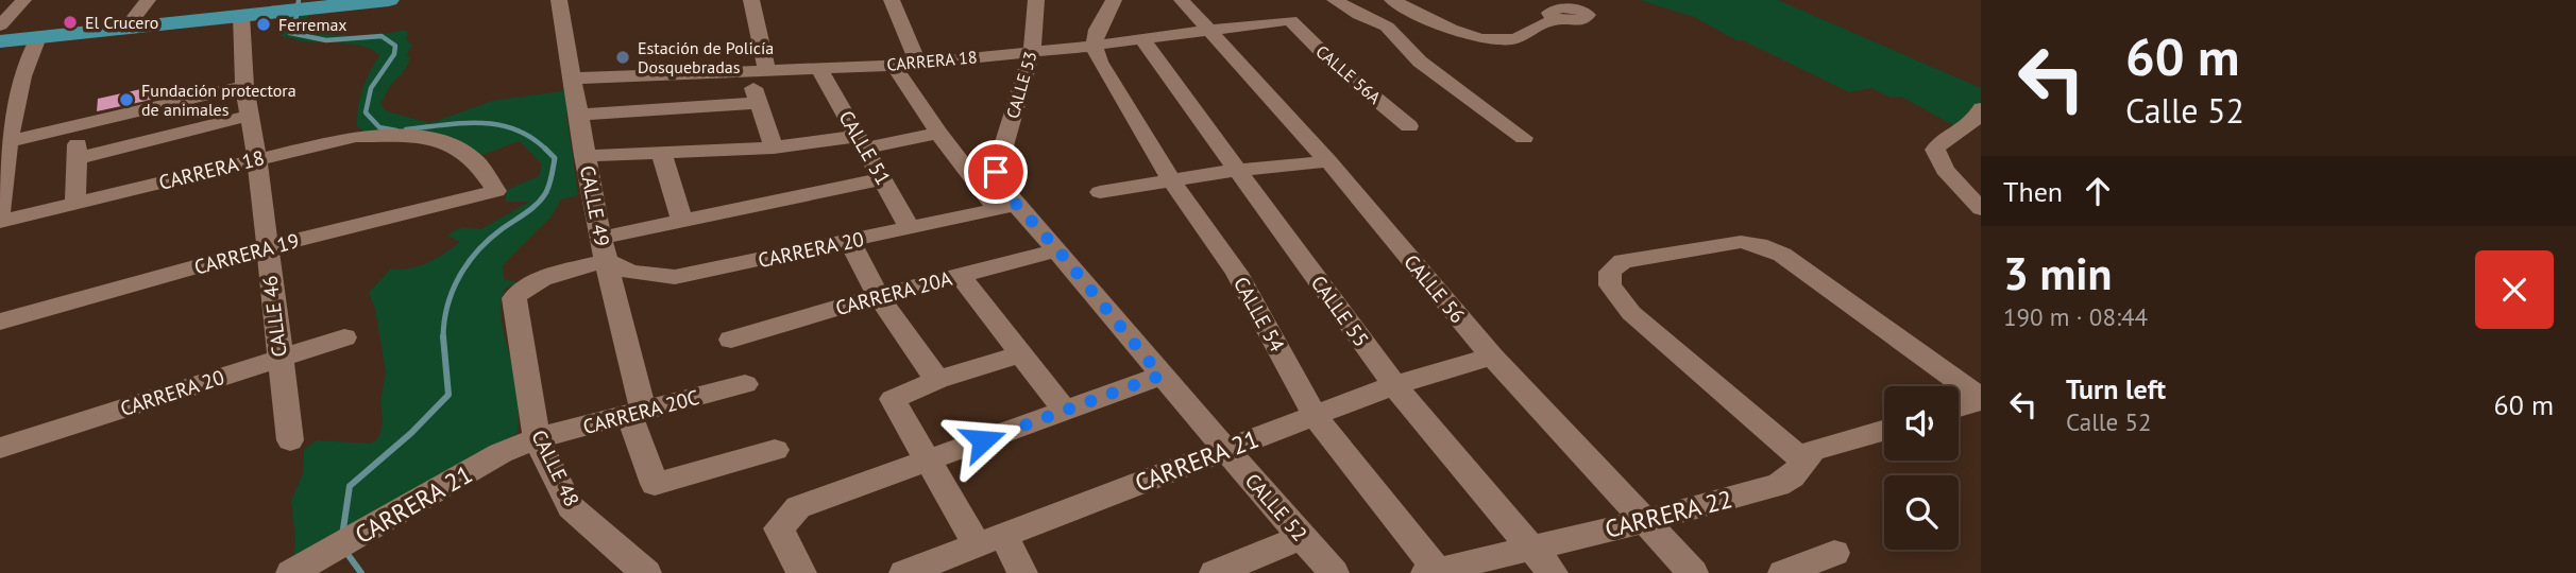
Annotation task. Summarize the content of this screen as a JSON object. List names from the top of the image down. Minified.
{"streets":{"street":["CARRERA 18","CALLE 56A","CALLE 53","CALLE 51","CALLE 49","CARRERA 20","CARRERA 19","CALLE 56","CARRERA 20A","CALLE 55","CALLE 54","CALLE 46","CARRERA 20C","CARRERA 21","CALLE 48","CALLE 52","CARRERA 22"]},"crossings":[["CARRERA 18","CALLE 56A"],["CARRERA 18","CALLE 53"],["CARRERA 18","CALLE 51"],["CARRERA 18","CALLE 49"],["CARRERA 18","CARRERA 19"],["CARRERA 18","CALLE 56"],["CARRERA 18","CALLE 55"],["CARRERA 18","CALLE 54"],["CARRERA 18","CALLE 46"],["CARRERA 18","CALLE 52"],["CALLE 53","CARRERA 20"],["CALLE 53","CALLE 52"],["CALLE 51","CARRERA 20"],["CALLE 49","CARRERA 20"],["CALLE 49","CARRERA 20C"],["CALLE 49","CALLE 48"],["CARRERA 20","CALLE 46"],["CARRERA 20","CALLE 48"],["CARRERA 20","CALLE 52"],["CARRERA 19","CALLE 46"],["CALLE 56","CARRERA 21"],["CALLE 56","CARRERA 22"],["CARRERA 20A","CALLE 52"],["CALLE 55","CARRERA 21"],["CALLE 55","CARRERA 22"],["CALLE 54","CARRERA 21"],["CALLE 54","CARRERA 22"],["CARRERA 20C","CARRERA 21"],["CARRERA 20C","CALLE 48"],["CARRERA 21","CALLE 48"],["CARRERA 21","CALLE 52"]],"places":["El Crucero","Ferremax","Estación de Policía Dosquebradas","Fundación protectora de animales"],"page":{"turn":["60 m","Calle 52"],"then":"Then","heading":["3 min","190 m · 08:44"],"list":[{"name":"Turn left","note":"Calle 52","value":"60 m"}]}}
